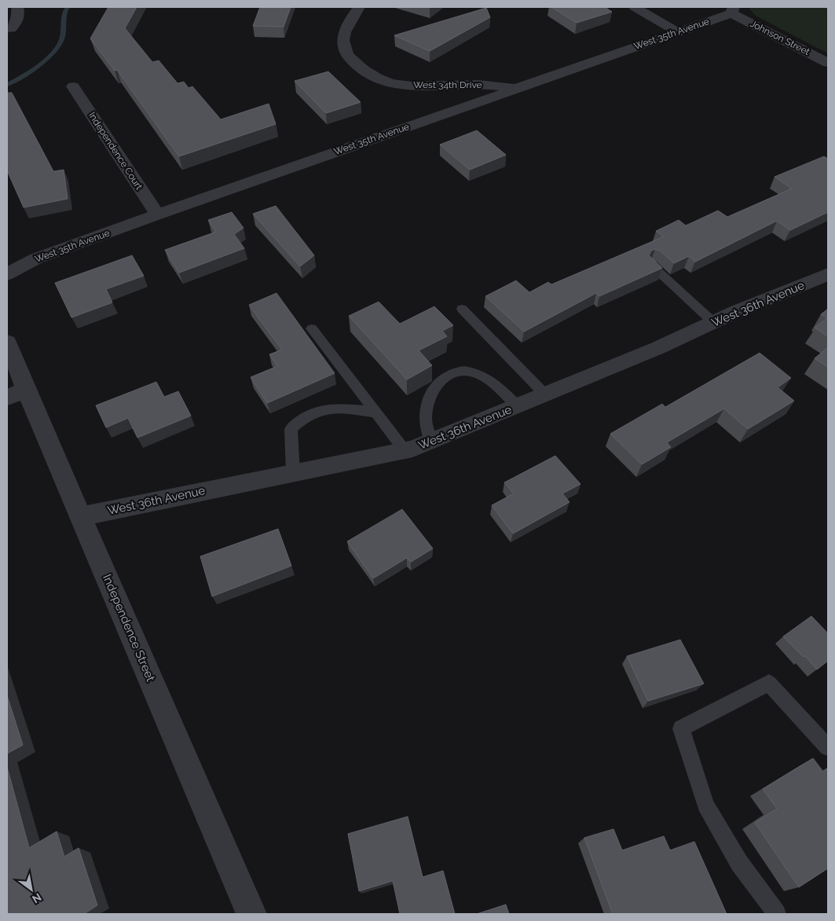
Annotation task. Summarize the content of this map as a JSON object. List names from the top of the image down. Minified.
{"streets":{"street":["West 35th Avenue","Johnson Street","West 34th Drive","Independence Court","West 36th Avenue","Independence Street"]},"crossings":[["West 35th Avenue","Johnson Street"],["West 35th Avenue","West 34th Drive"],["West 35th Avenue","Independence Court"],["West 36th Avenue","Independence Street"]],"north":"bottom right"}
